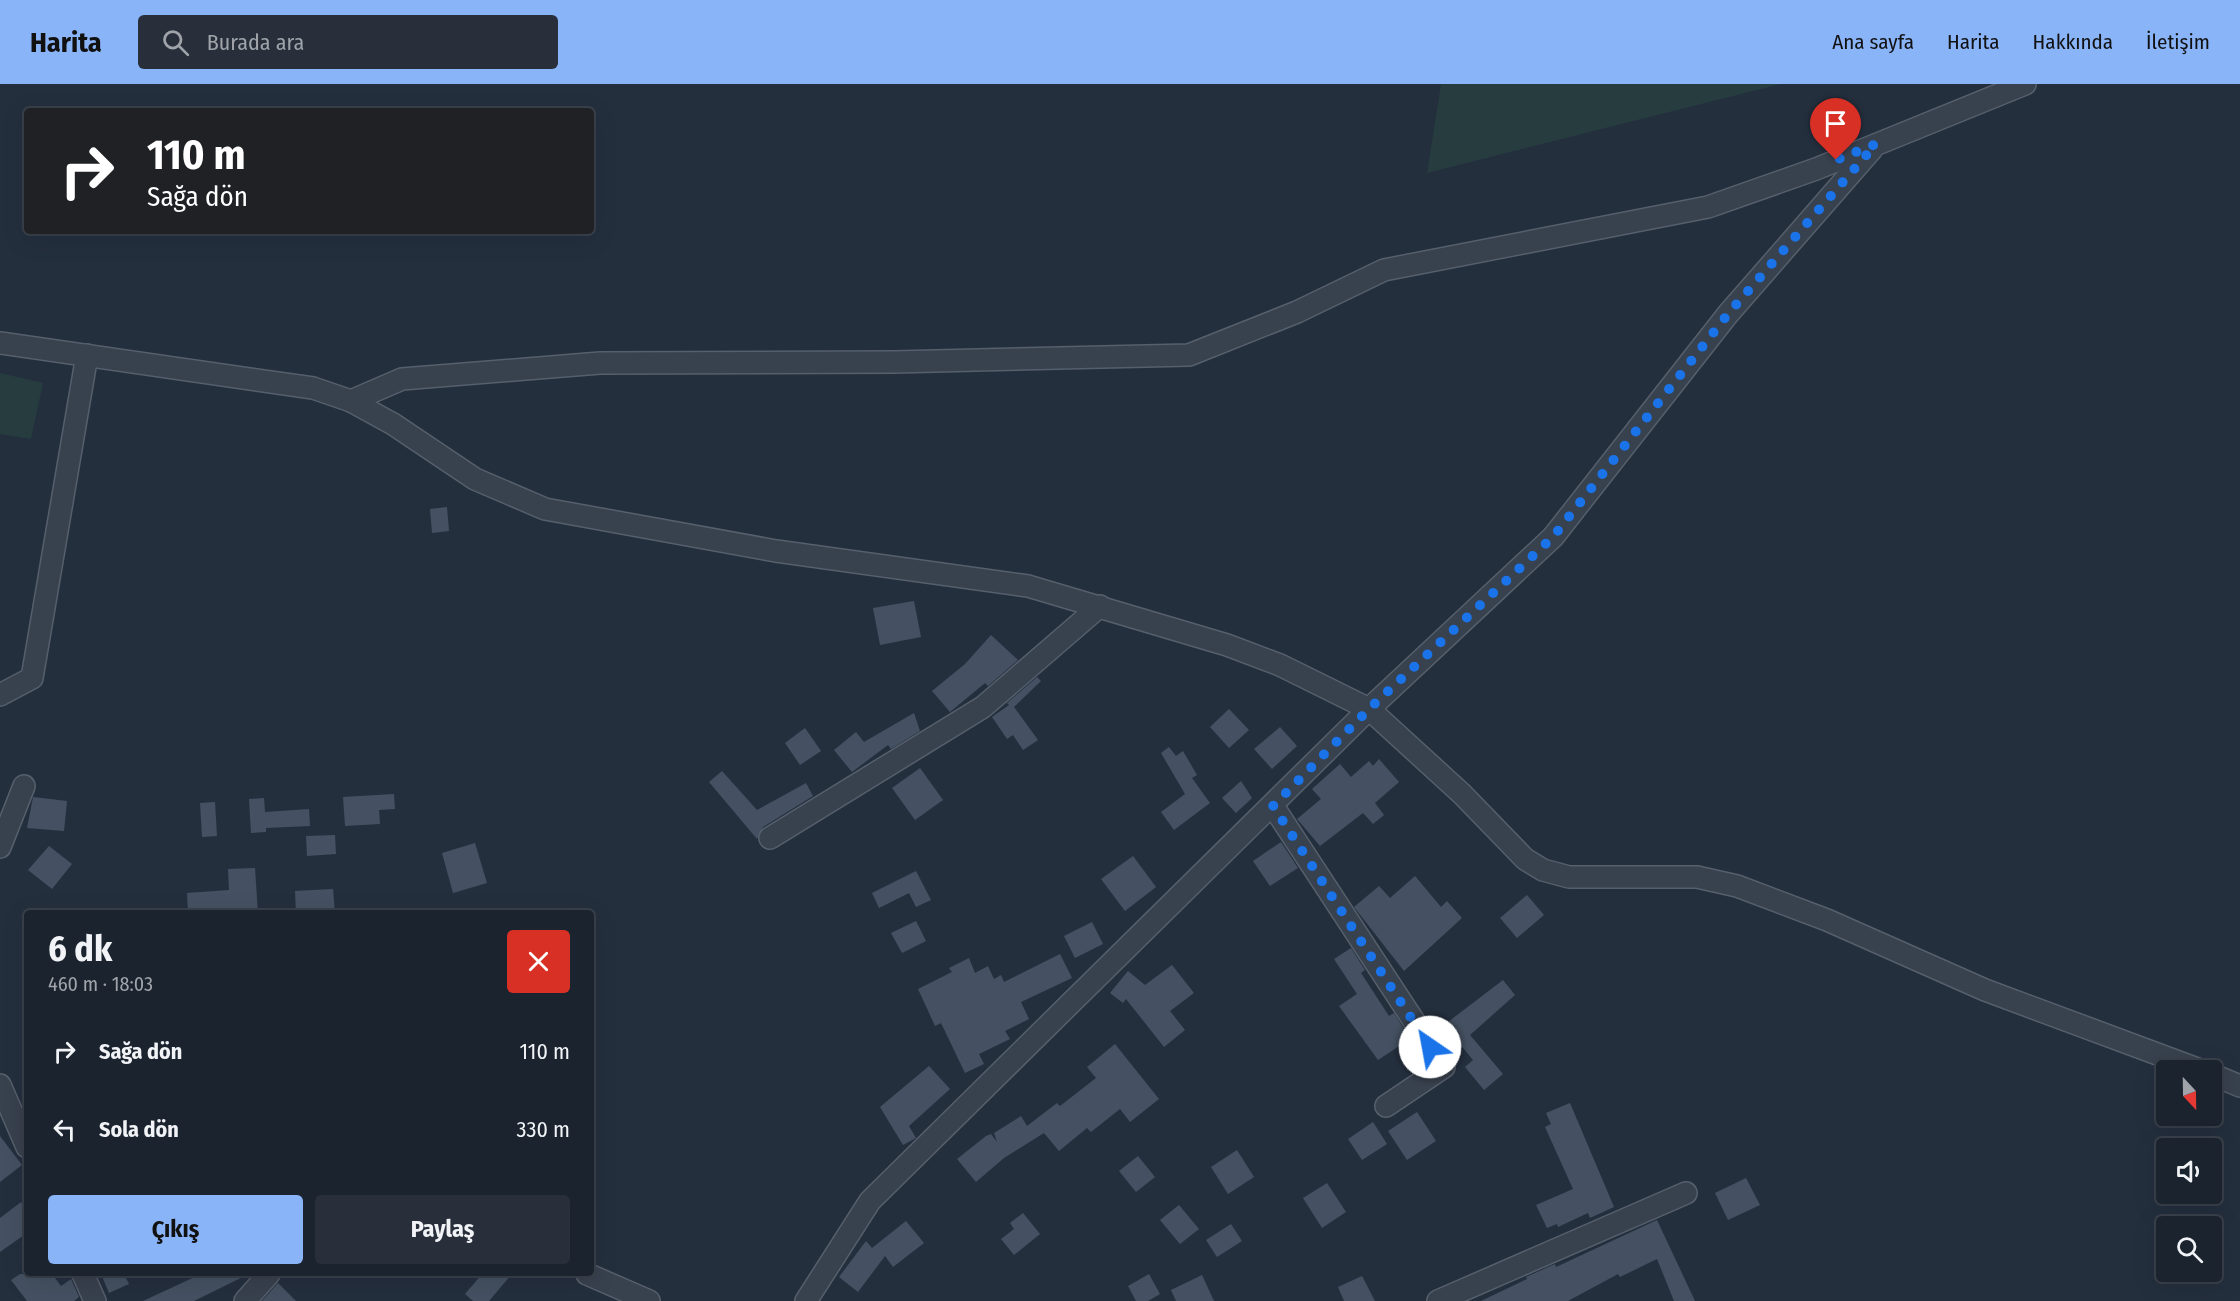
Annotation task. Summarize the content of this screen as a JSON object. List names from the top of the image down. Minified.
{"north":"bottom","page":{"header":"Harita","search":"Burada ara","nav":["Ana sayfa","Harita","Hakkında","İletişim"],"turn":["110 m","Sağa dön"],"heading":["6 dk","460 m · 18:03"],"list":[{"name":"Sağa dön","value":"110 m"},{"name":"Sola dön","value":"330 m"}],"buttons":["Çıkış","Paylaş"]}}
